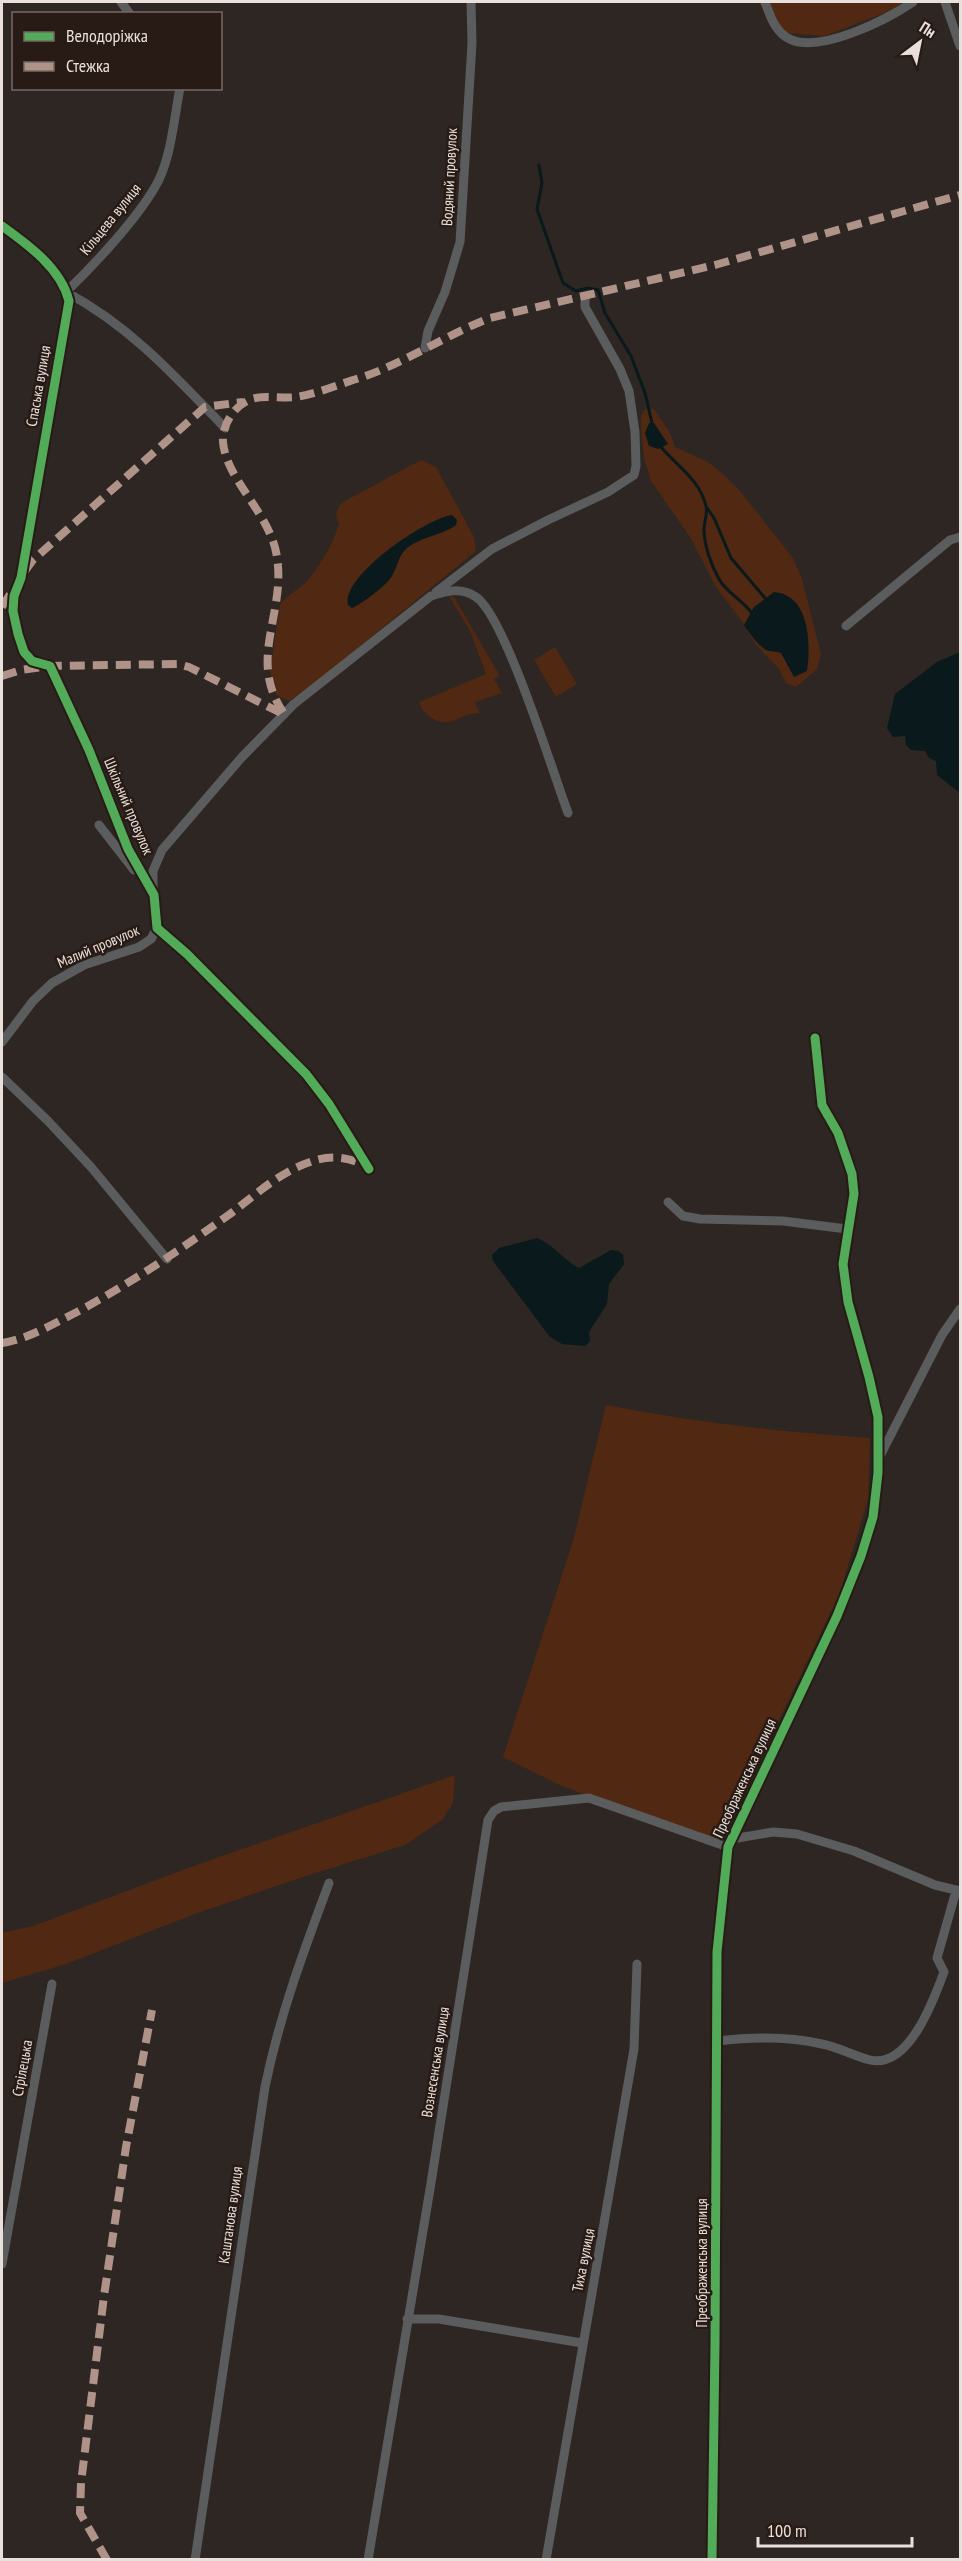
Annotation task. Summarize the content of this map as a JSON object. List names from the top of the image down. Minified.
{"streets":{"street":["Водяний провулок","Кільцева вулиця","Спаська вулиця","Шкільний провулок","Малий провулок","Преображенська вулиця","Вознесенська вулиця","Стрілецька","Каштанова вулиця","Тиха вулиця"]},"crossings":[["Кільцева вулиця","Спаська вулиця"],["Спаська вулиця","Шкільний провулок"],["Шкільний провулок","Малий провулок"],["Преображенська вулиця","Вознесенська вулиця"]],"legend":["Велодоріжка","Стежка"],"scale_bar":"100 m","north":"top right"}
